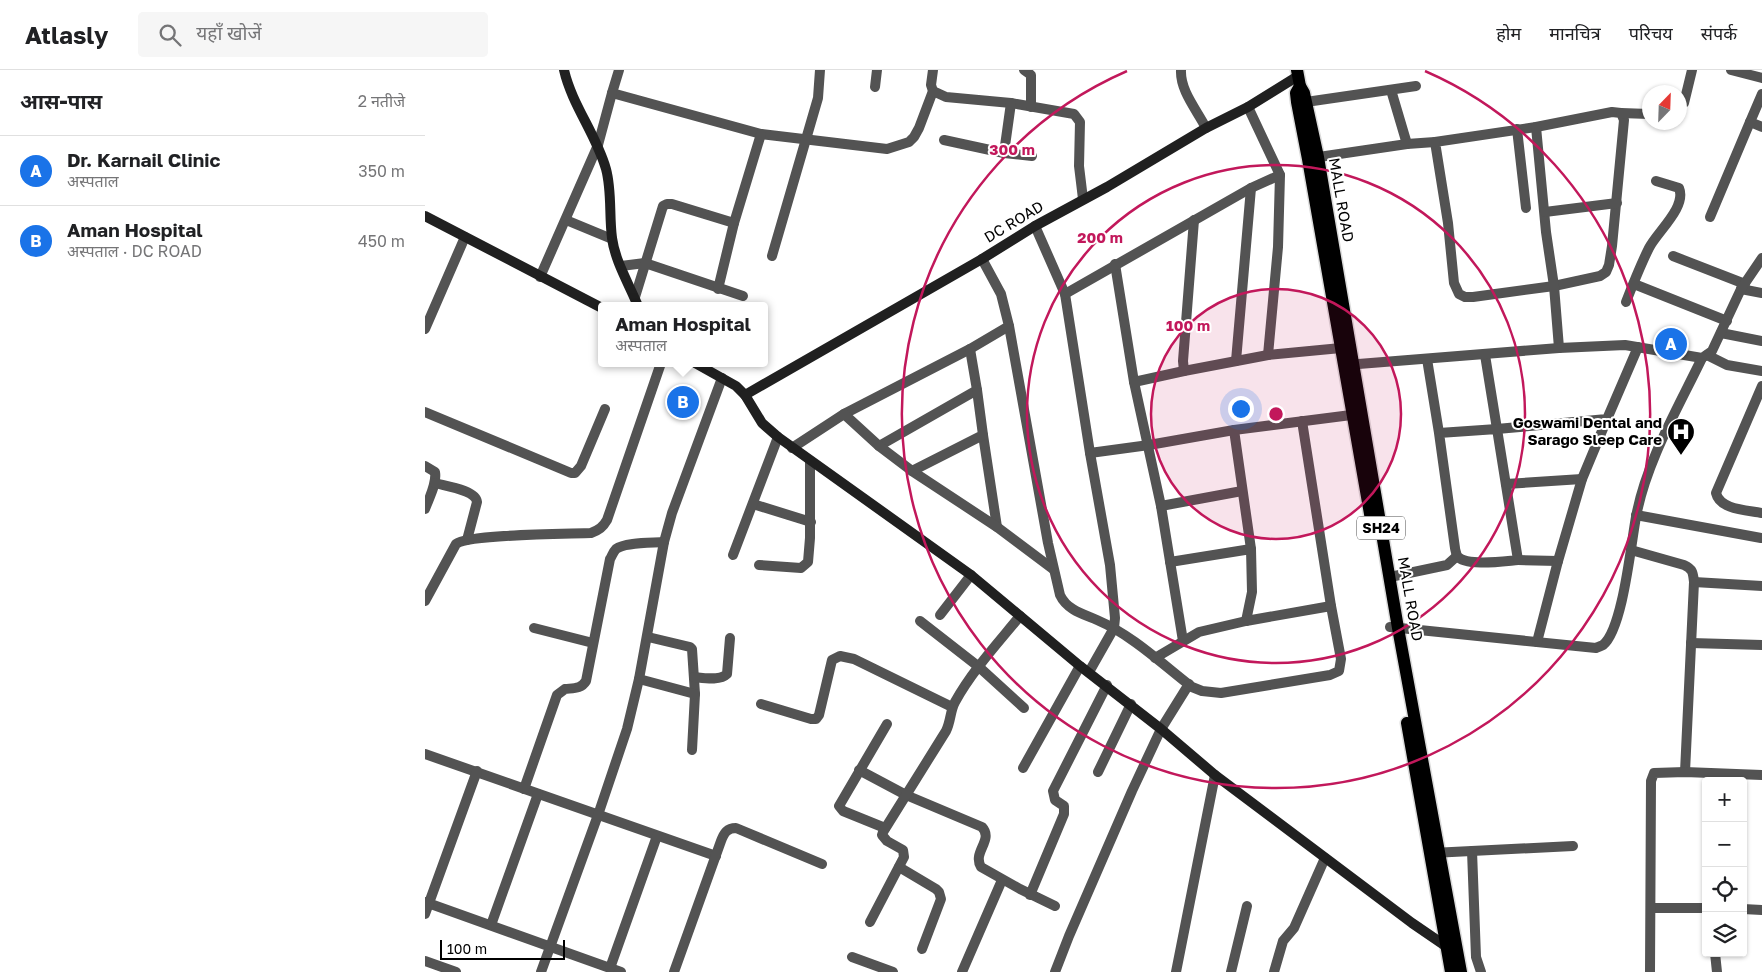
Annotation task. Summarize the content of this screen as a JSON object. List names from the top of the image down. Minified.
{"streets":{"main road":["MALL ROAD","DC ROAD","SH24"]},"crossings":[["MALL ROAD","DC ROAD"]],"places":{"hospital":["Goswami Dental and Sarago Sleep Care"]},"scale_bar":"100 m","north":"top right","page":{"header":"Atlasly","search":"यहाँ खोजें","nav":["होम","मानचित्र","परिचय","संपर्क"],"heading":["आस-पास","2 नतीजे"],"list":[{"mark":"A","name":"Dr. Karnail Clinic","note":"अस्पताल","value":"350 m"},{"mark":"B","name":"Aman Hospital","note":"अस्पताल · DC ROAD","value":"450 m"}],"popup":["Aman Hospital","अस्पताल"],"pins":["A","B"],"map_buttons":["+","−"],"scale":"100 m"},"rings":["300 m","200 m","100 m"]}
